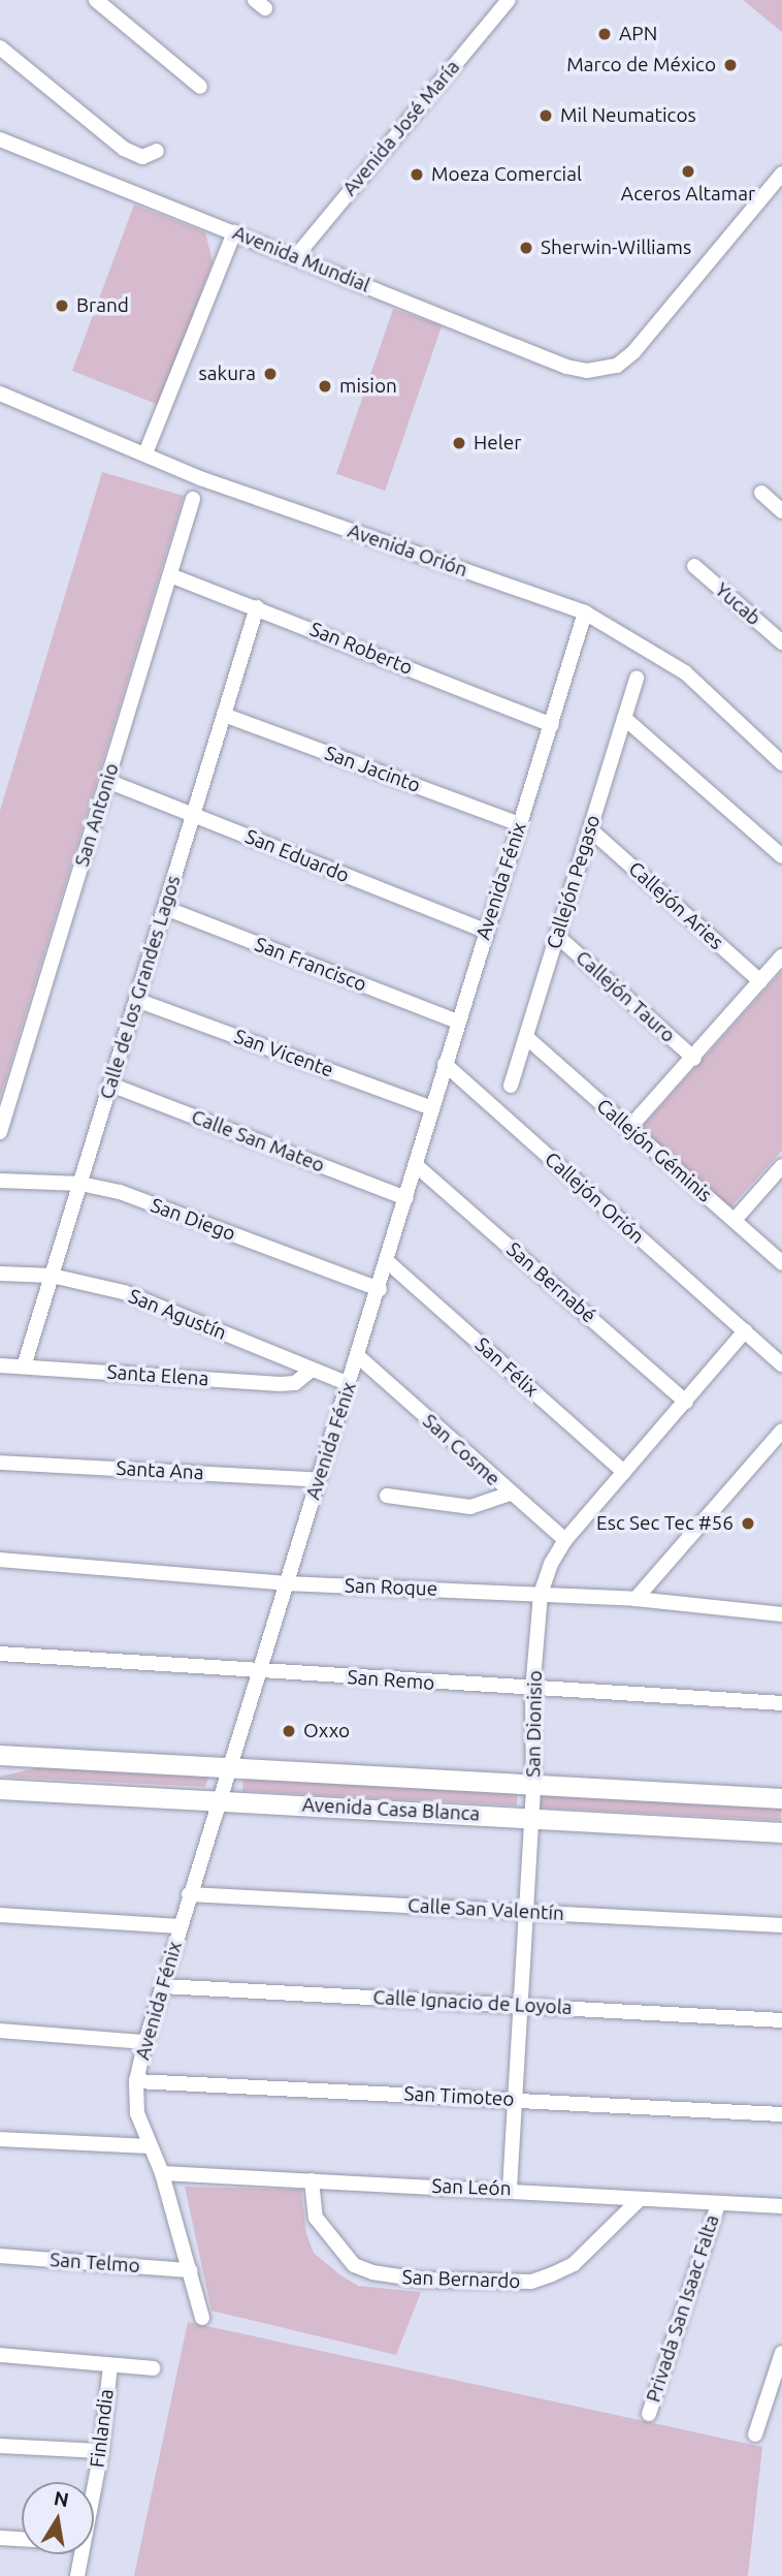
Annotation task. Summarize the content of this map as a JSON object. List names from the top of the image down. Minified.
{"streets":{"street":["Avenida José María","Avenida Mundial","Avenida Orión","Yucab","San Roberto","San Jacinto","San Antonio","San Eduardo","Avenida Fénix","Callejón Pegaso","Callejón Aries","San Francisco","Calle de los Grandes Lagos","Callejón Tauro","San Vicente","Calle San Mateo","Callejón Géminis","Callejón Orión","San Diego","San Bernabé","San Agustín","San Félix","Santa Elena","San Cosme","Santa Ana","San Roque","San Remo","San Dionisio","Avenida Casa Blanca","Calle San Valentín","Calle Ignacio de Loyola","San Timoteo","San León","San Telmo","San Bernardo","Privada San Isaac Falta","Finlandia"]},"crossings":[["Avenida José María","Avenida Mundial"],["Avenida Orión","Avenida Fénix"],["San Roberto","San Antonio"],["San Roberto","Avenida Fénix"],["San Roberto","Calle de los Grandes Lagos"],["San Jacinto","Avenida Fénix"],["San Jacinto","Calle de los Grandes Lagos"],["San Antonio","San Eduardo"],["San Eduardo","Avenida Fénix"],["San Eduardo","Calle de los Grandes Lagos"],["Avenida Fénix","San Francisco"],["Avenida Fénix","San Vicente"],["Avenida Fénix","Calle San Mateo"],["Avenida Fénix","Callejón Orión"],["Avenida Fénix","San Diego"],["Avenida Fénix","San Bernabé"],["Avenida Fénix","San Agustín"],["Avenida Fénix","San Félix"],["Avenida Fénix","San Cosme"],["Avenida Fénix","Santa Ana"],["Avenida Fénix","San Roque"],["Avenida Fénix","San Remo"],["Avenida Fénix","Avenida Casa Blanca"],["Avenida Fénix","Calle San Valentín"],["Avenida Fénix","Calle Ignacio de Loyola"],["Avenida Fénix","San Timoteo"],["Avenida Fénix","San León"],["Avenida Fénix","San Telmo"],["Callejón Pegaso","Callejón Aries"],["Callejón Pegaso","Callejón Tauro"],["Callejón Pegaso","Callejón Géminis"],["San Francisco","Calle de los Grandes Lagos"],["Calle de los Grandes Lagos","San Vicente"],["Calle de los Grandes Lagos","Calle San Mateo"],["Calle de los Grandes Lagos","San Diego"],["Calle de los Grandes Lagos","San Agustín"],["Calle de los Grandes Lagos","Santa Elena"],["Callejón Orión","San Dionisio"],["San Bernabé","San Dionisio"],["San Agustín","Santa Elena"],["San Félix","San Dionisio"],["San Cosme","San Dionisio"],["San Roque","San Dionisio"],["San Remo","San Dionisio"],["San Dionisio","Avenida Casa Blanca"],["San Dionisio","Calle San Valentín"],["San Dionisio","Calle Ignacio de Loyola"],["San Dionisio","San Timoteo"],["San Dionisio","San León"],["San León","San Bernardo"],["San León","Privada San Isaac Falta"]],"places":["APN","Marco de México","Mil Neumaticos","Aceros Altamar","Moeza Comercial","Sherwin-Williams","Brand","sakura","mision","Heler","Esc Sec Tec #56","Oxxo"],"north":"top"}
